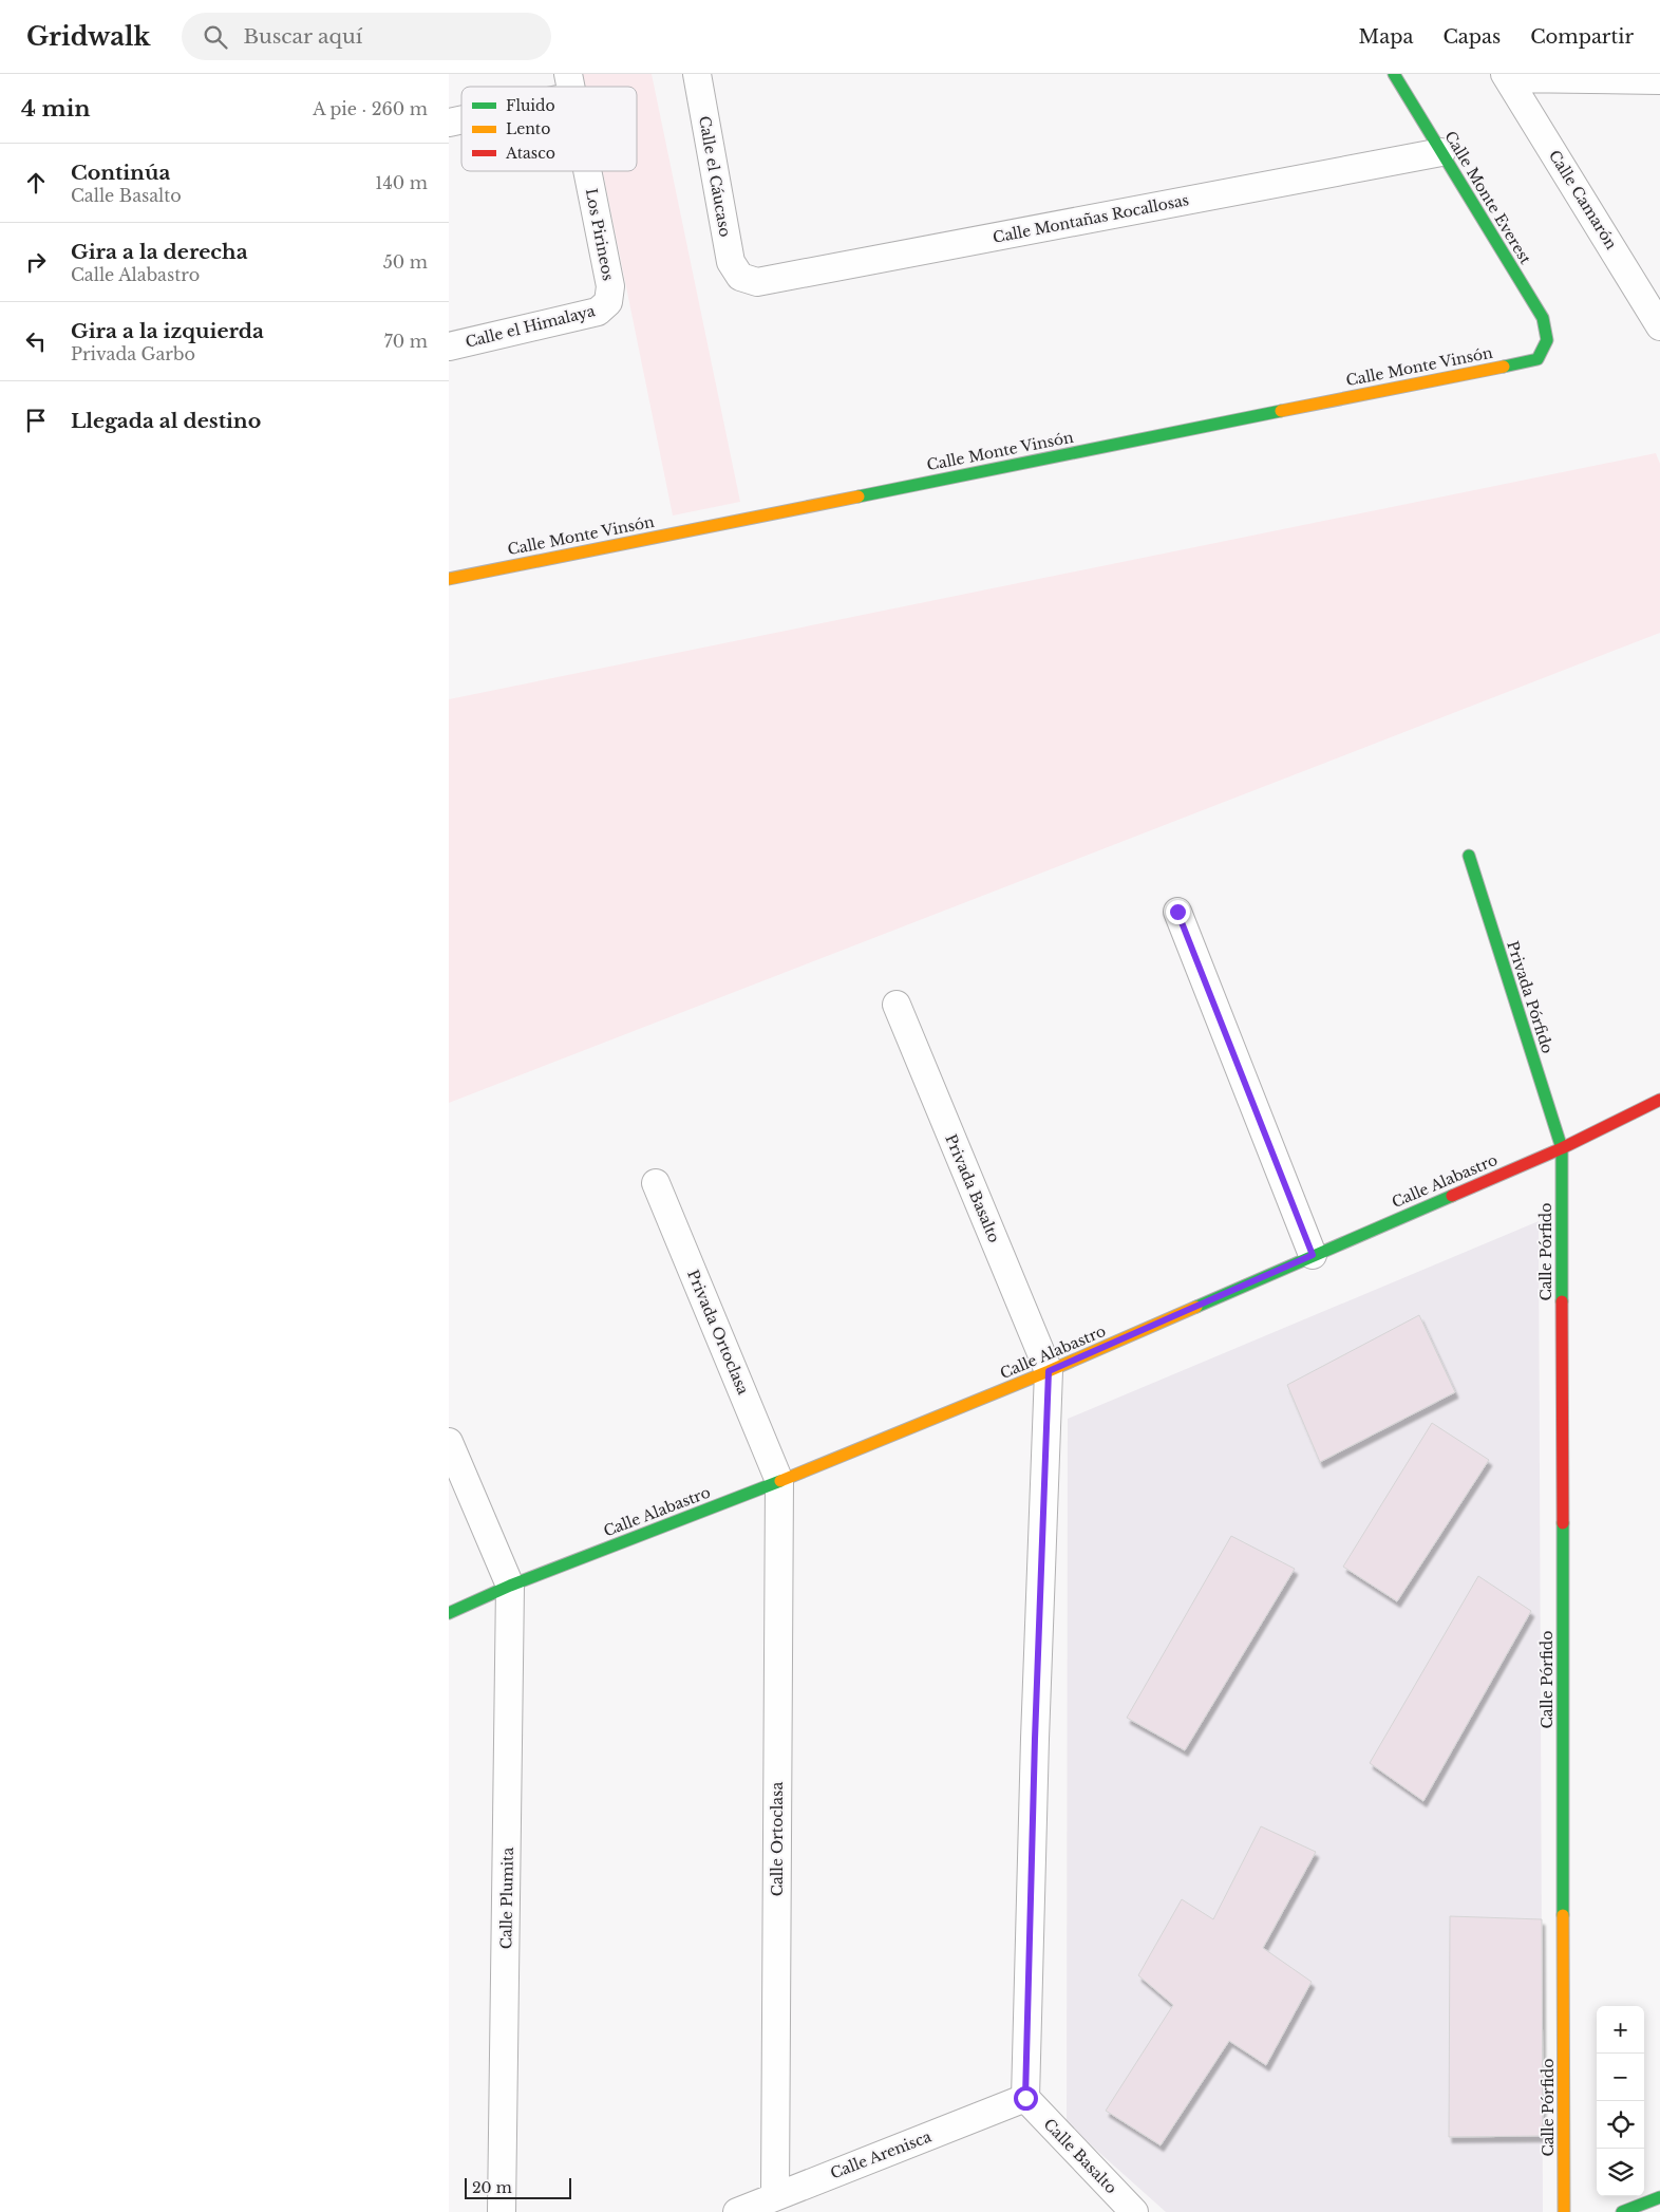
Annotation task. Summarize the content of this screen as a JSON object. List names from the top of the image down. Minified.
{"streets":{"street":["Calle el Cáucaso","Calle Monte Everest","Calle Camarón","Calle Montañas Rocallosas","Los Pirineos","Calle el Himalaya","Calle Monte Vinsón","Privada Pórfido","Calle Alabastro","Privada Basalto","Calle Pórfido","Privada Ortoclasa","Calle Ortoclasa","Calle Plumita","Calle Arenisca","Calle Basalto"]},"crossings":[["Calle el Cáucaso","Calle Montañas Rocallosas"],["Calle Monte Everest","Calle Montañas Rocallosas"],["Calle Monte Everest","Calle Monte Vinsón"],["Los Pirineos","Calle el Himalaya"],["Privada Pórfido","Calle Alabastro"],["Privada Pórfido","Calle Pórfido"],["Calle Alabastro","Privada Basalto"],["Calle Alabastro","Calle Pórfido"],["Calle Alabastro","Privada Ortoclasa"],["Calle Alabastro","Calle Ortoclasa"],["Calle Alabastro","Calle Plumita"],["Privada Ortoclasa","Calle Ortoclasa"],["Calle Ortoclasa","Calle Arenisca"],["Calle Arenisca","Calle Basalto"]],"legend":["Fluido","Lento","Atasco"],"scale_bar":"20 m","page":{"header":"Gridwalk","search":"Buscar aquí","nav":["Mapa","Capas","Compartir"],"heading":["4 min","A pie · 260 m"],"list":[["Continúa","Calle Basalto","140 m"],["Gira a la derecha","Calle Alabastro","50 m"],["Gira a la izquierda","Privada Garbo","70 m"],"Llegada al destino"],"map_buttons":["+","−"],"scale":"20 m"}}
